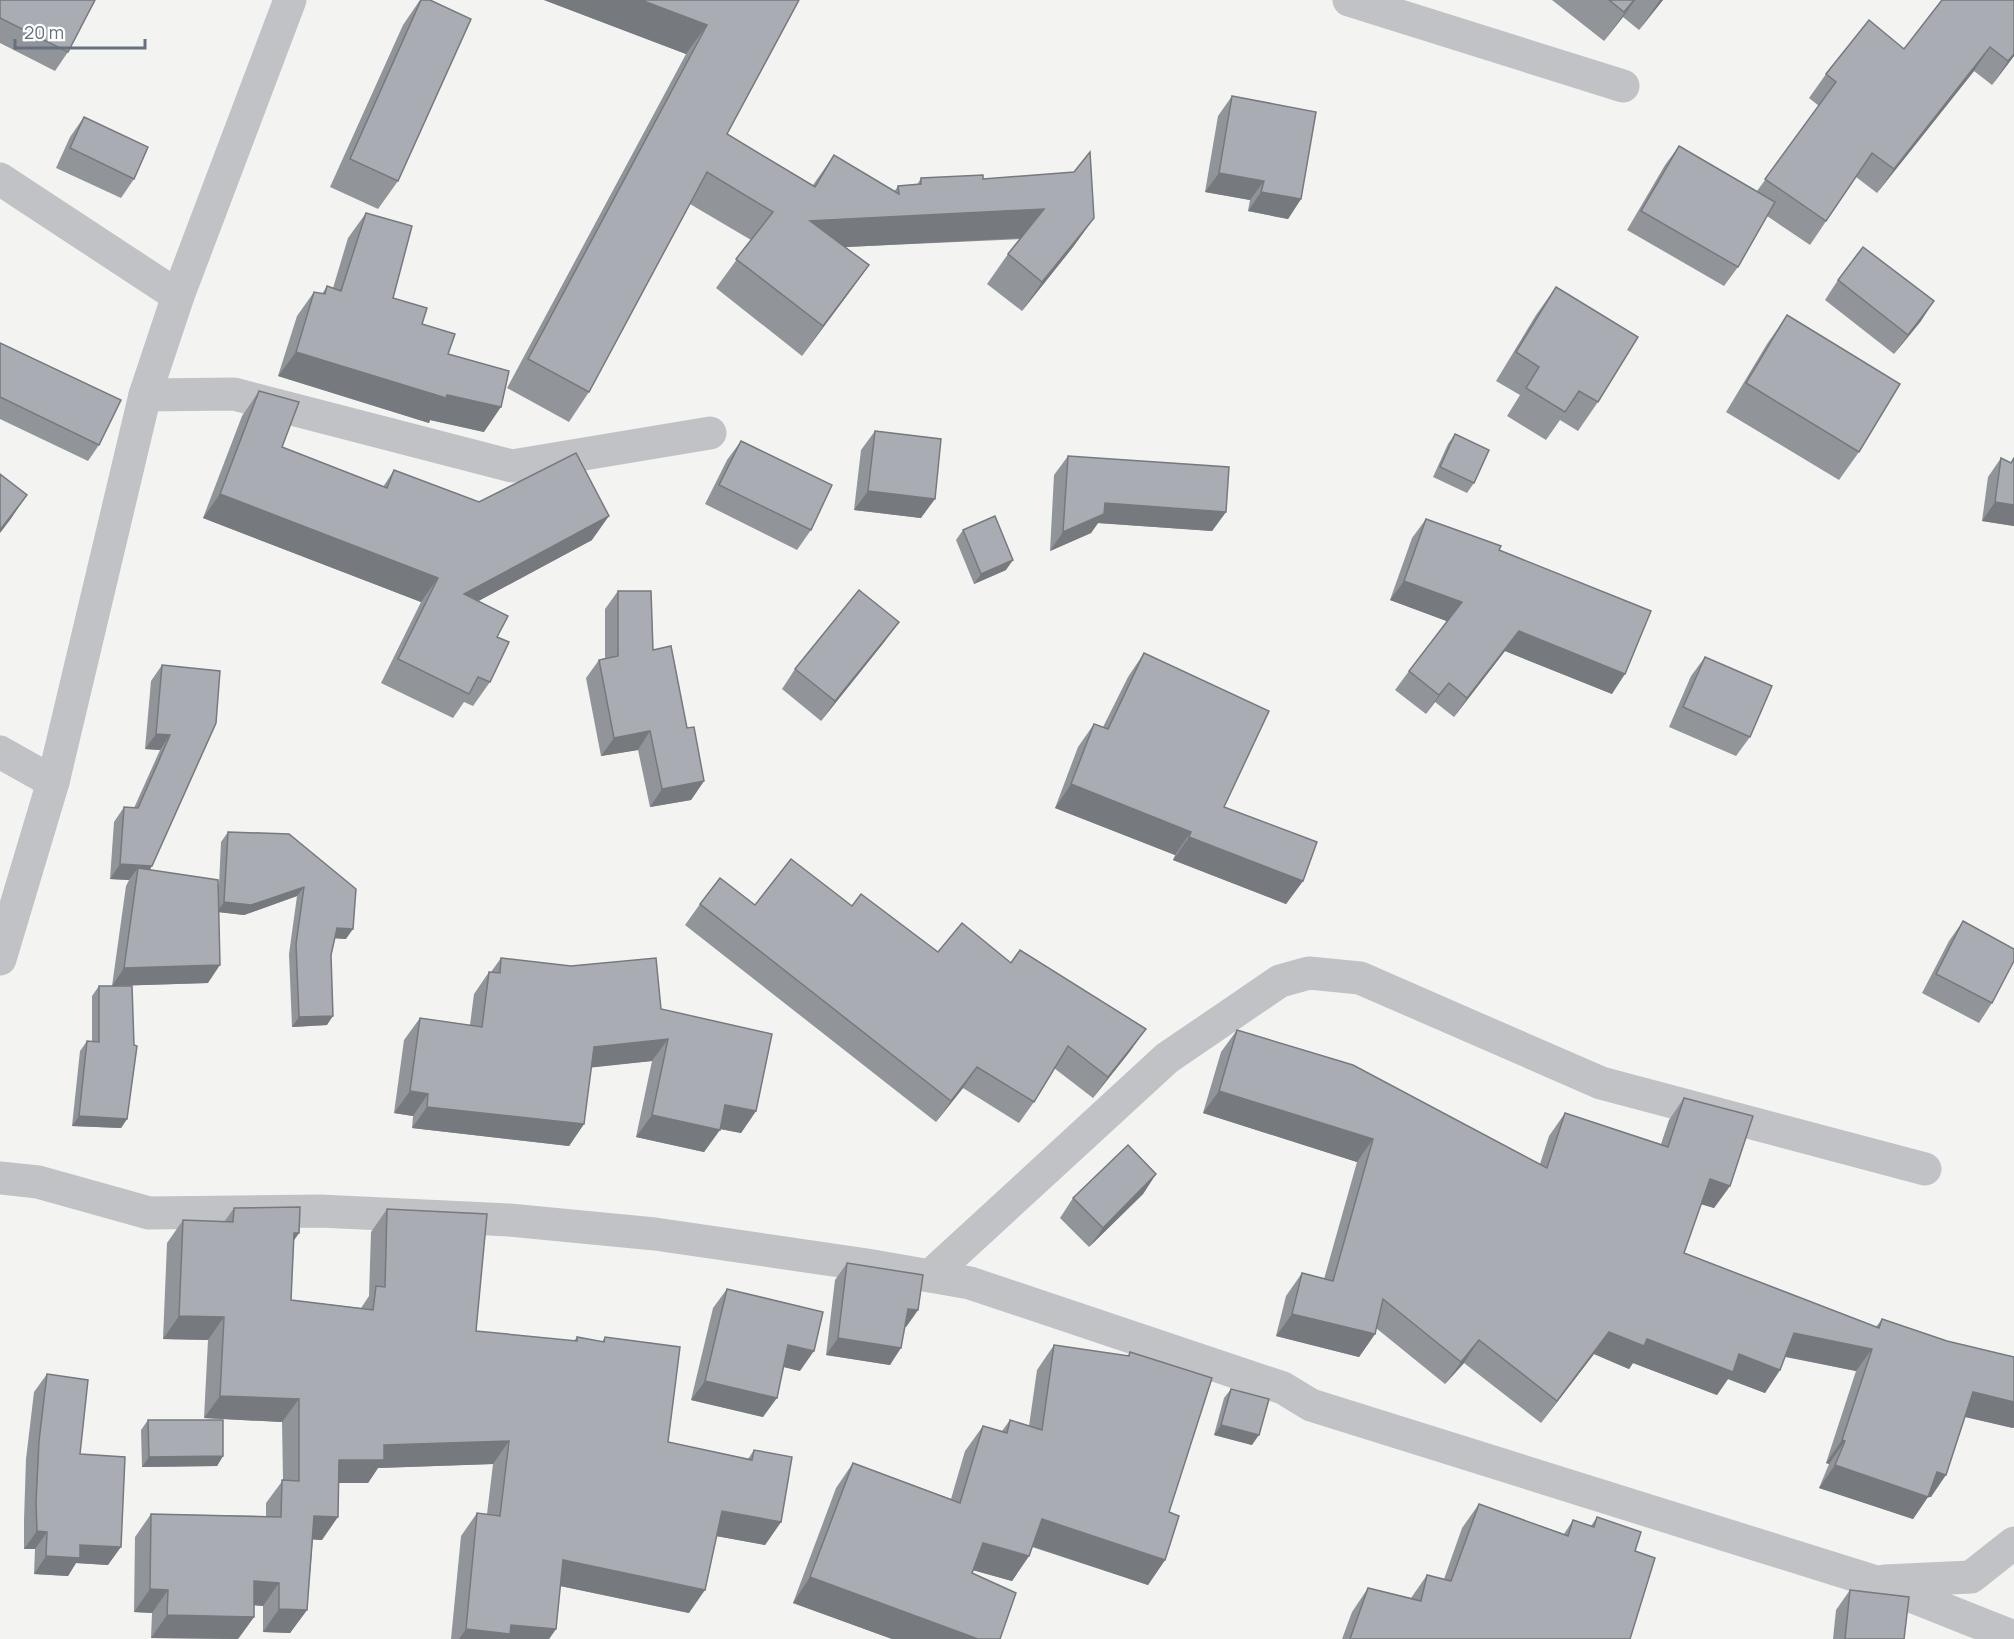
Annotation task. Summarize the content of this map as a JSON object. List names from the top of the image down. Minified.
{"scale_bar":"20 m"}
